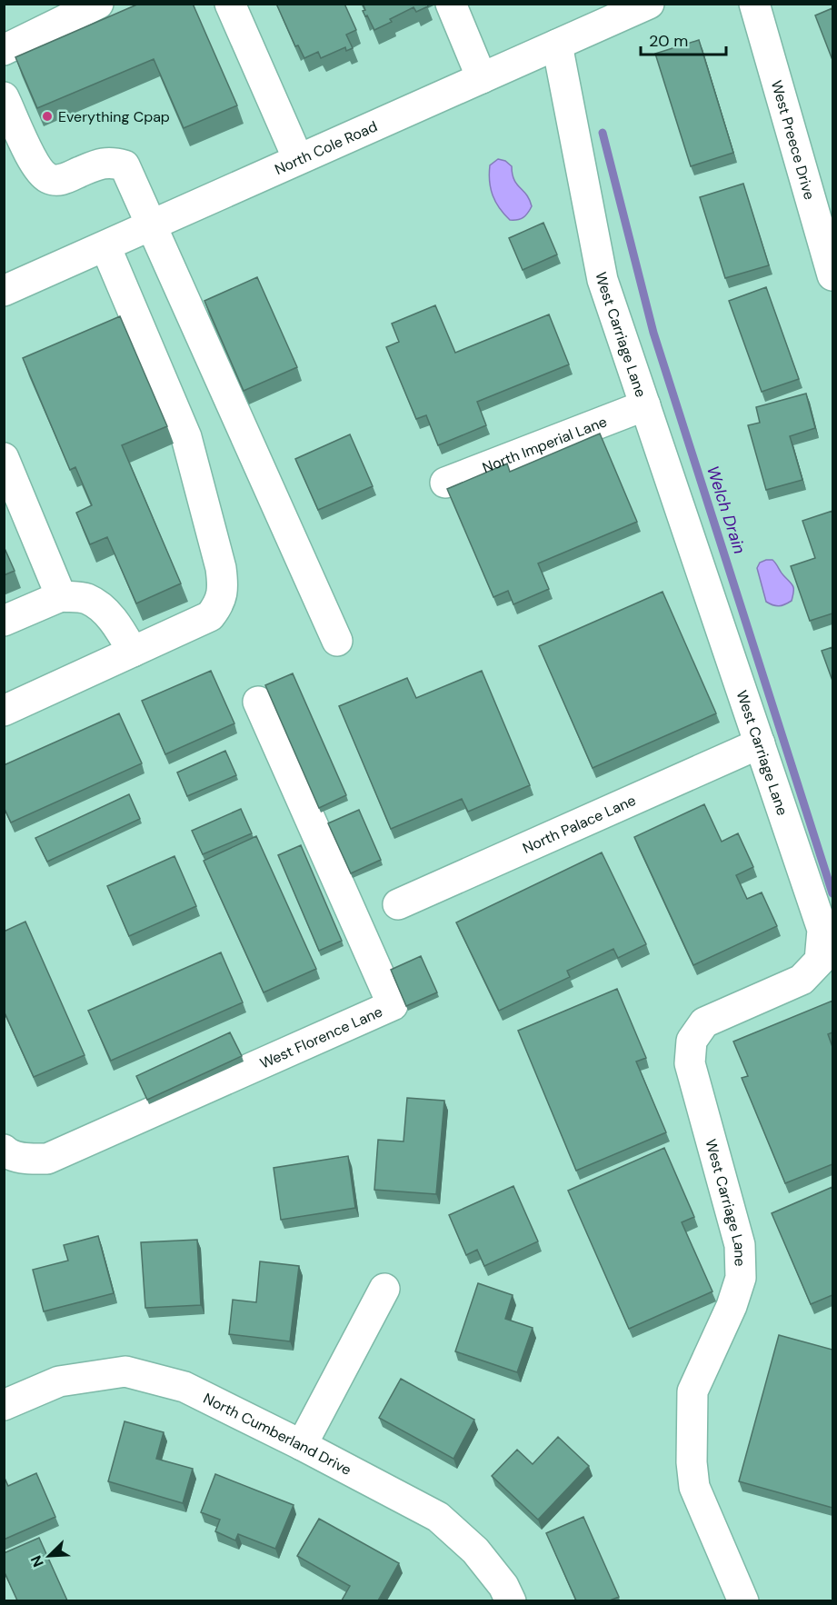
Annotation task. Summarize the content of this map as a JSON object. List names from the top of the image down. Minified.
{"streets":{"street":["West Preece Drive","North Cole Road","West Carriage Lane","North Imperial Lane","North Palace Lane","West Florence Lane","North Cumberland Drive"]},"crossings":[["North Cole Road","West Carriage Lane"],["West Carriage Lane","North Imperial Lane"],["West Carriage Lane","North Palace Lane"]],"water":["Welch Drain"],"places":["Everything Cpap"],"scale_bar":"20 m","north":"bottom left"}
